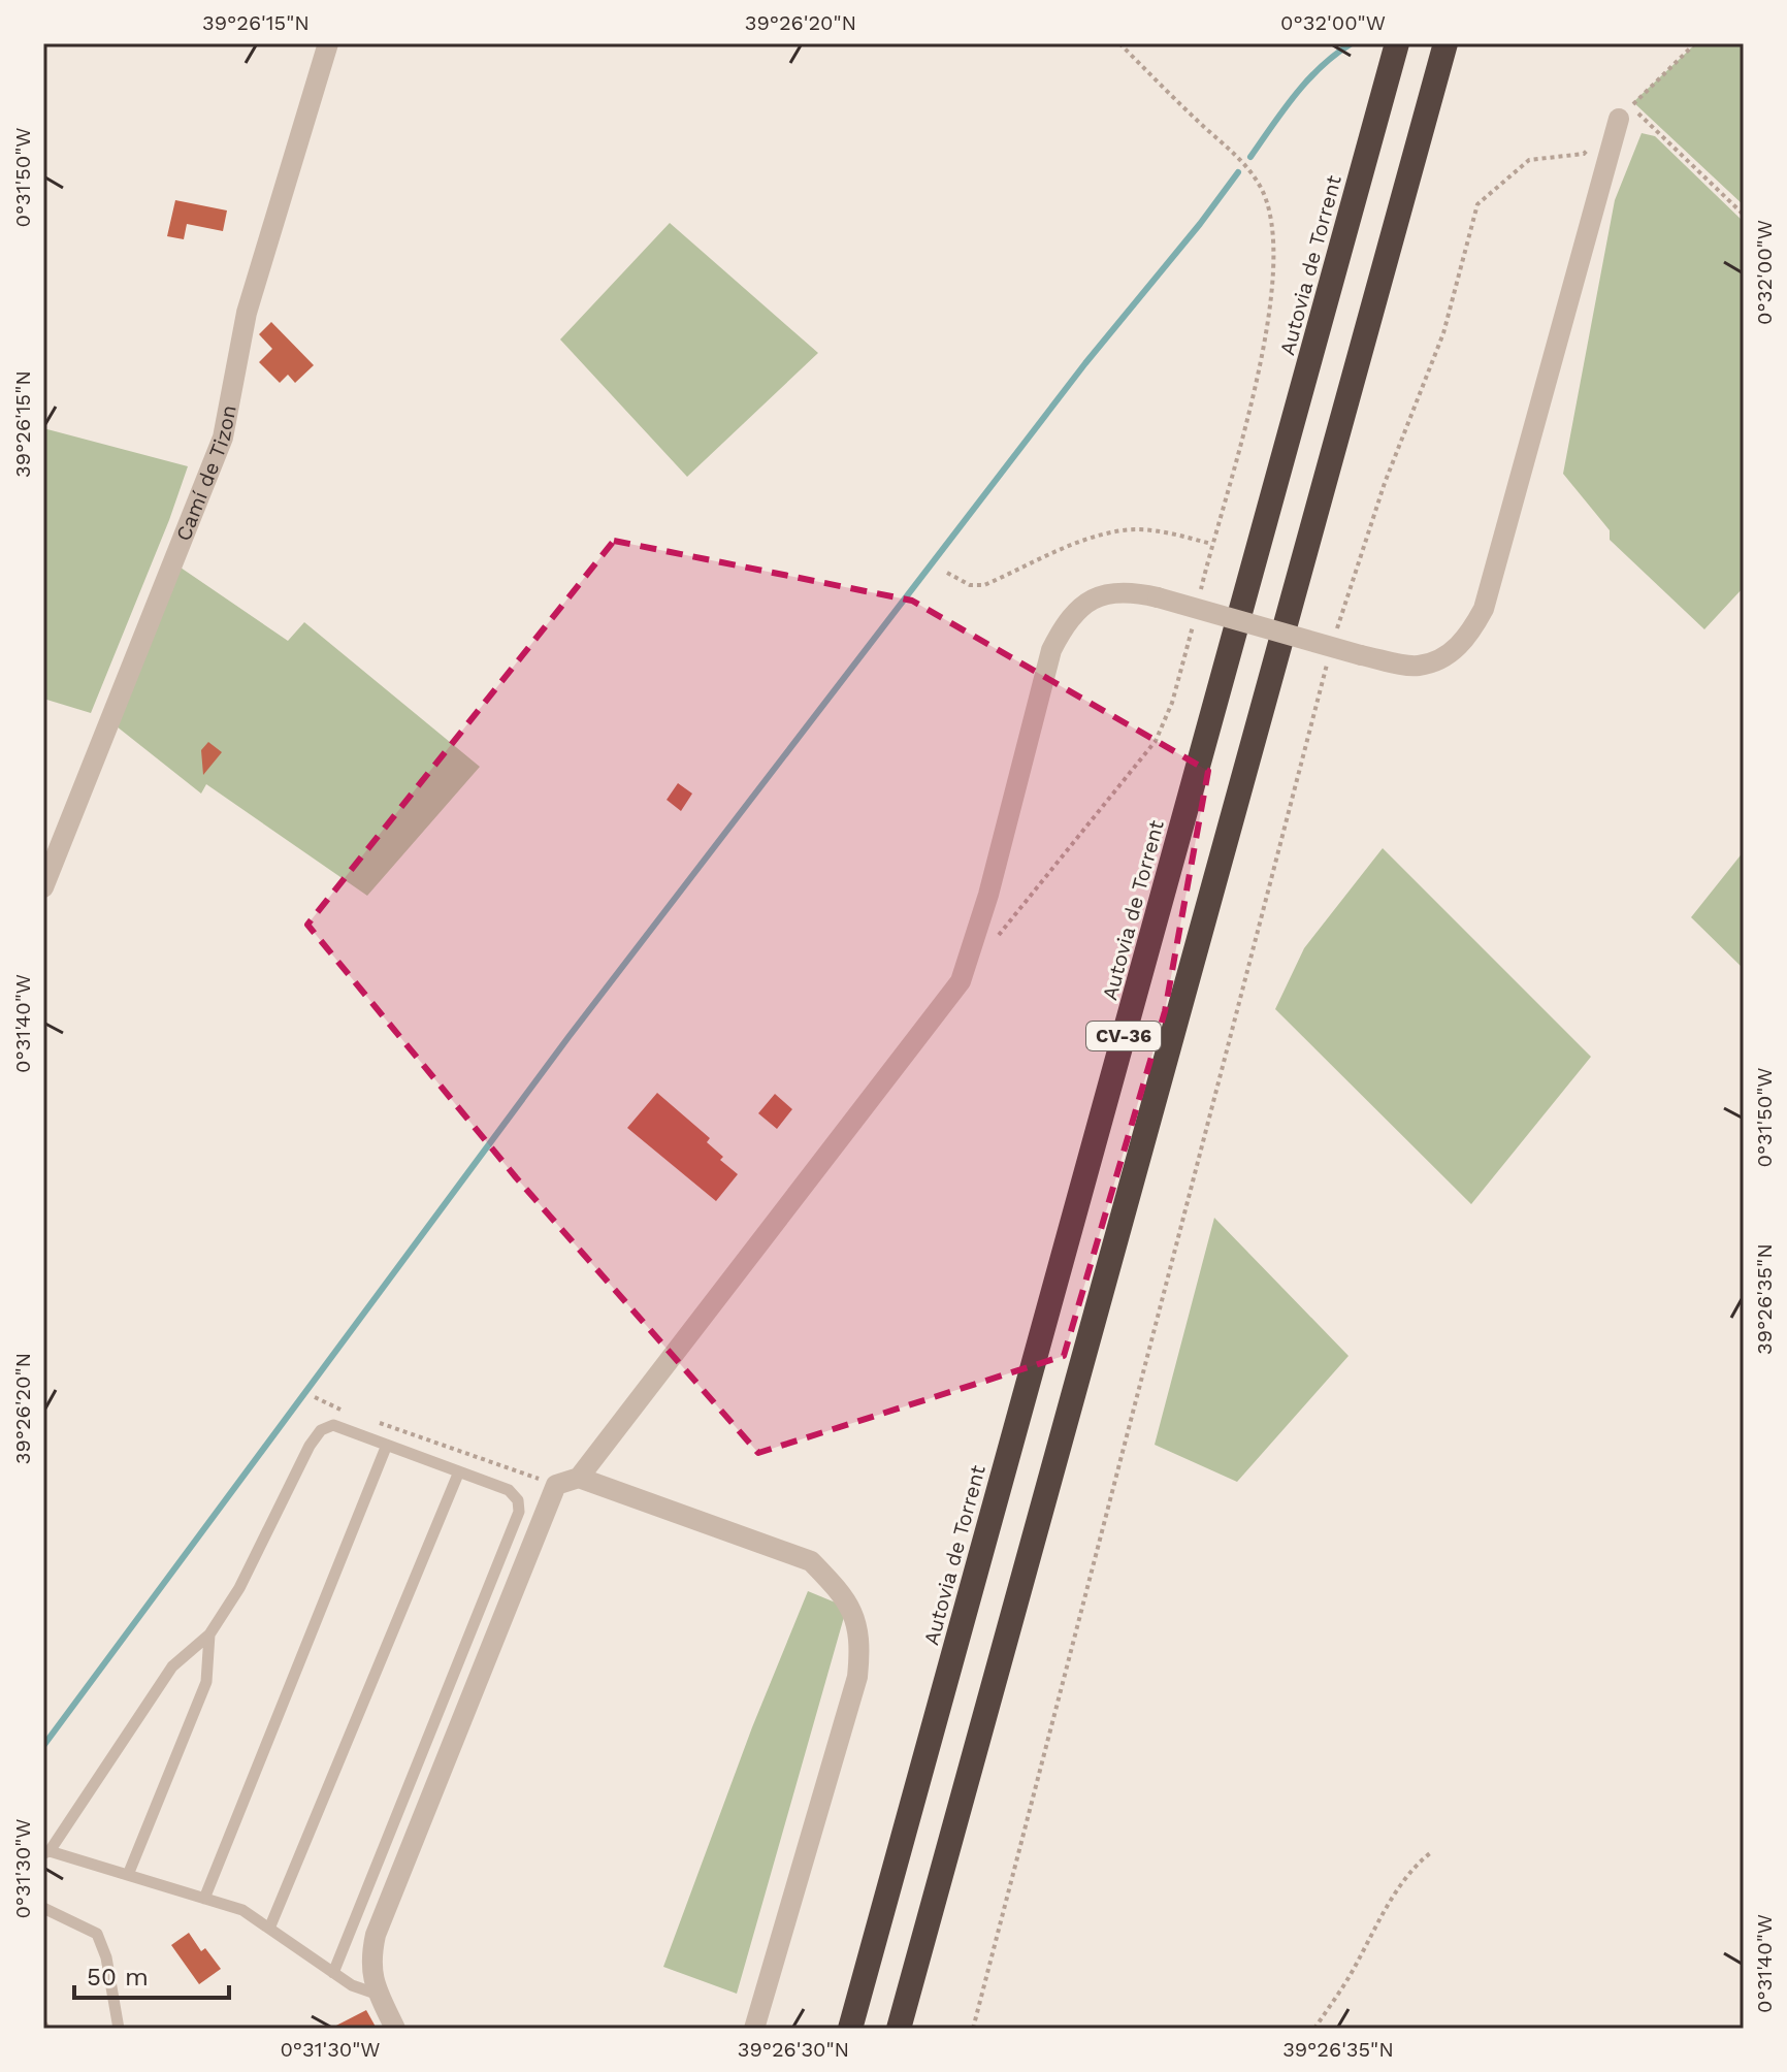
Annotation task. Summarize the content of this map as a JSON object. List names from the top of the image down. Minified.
{"streets":{"highway":["Autovia de Torrent","CV-36"],"street":["Camí de Tizon"]},"scale_bar":"50 m","coordinates":["39°26'15\"N","39°26'20\"N","0°32'00\"W","0°31'50\"W","0°31'40\"W","39°26'35\"N","0°31'30\"W","39°26'30\"N"]}
